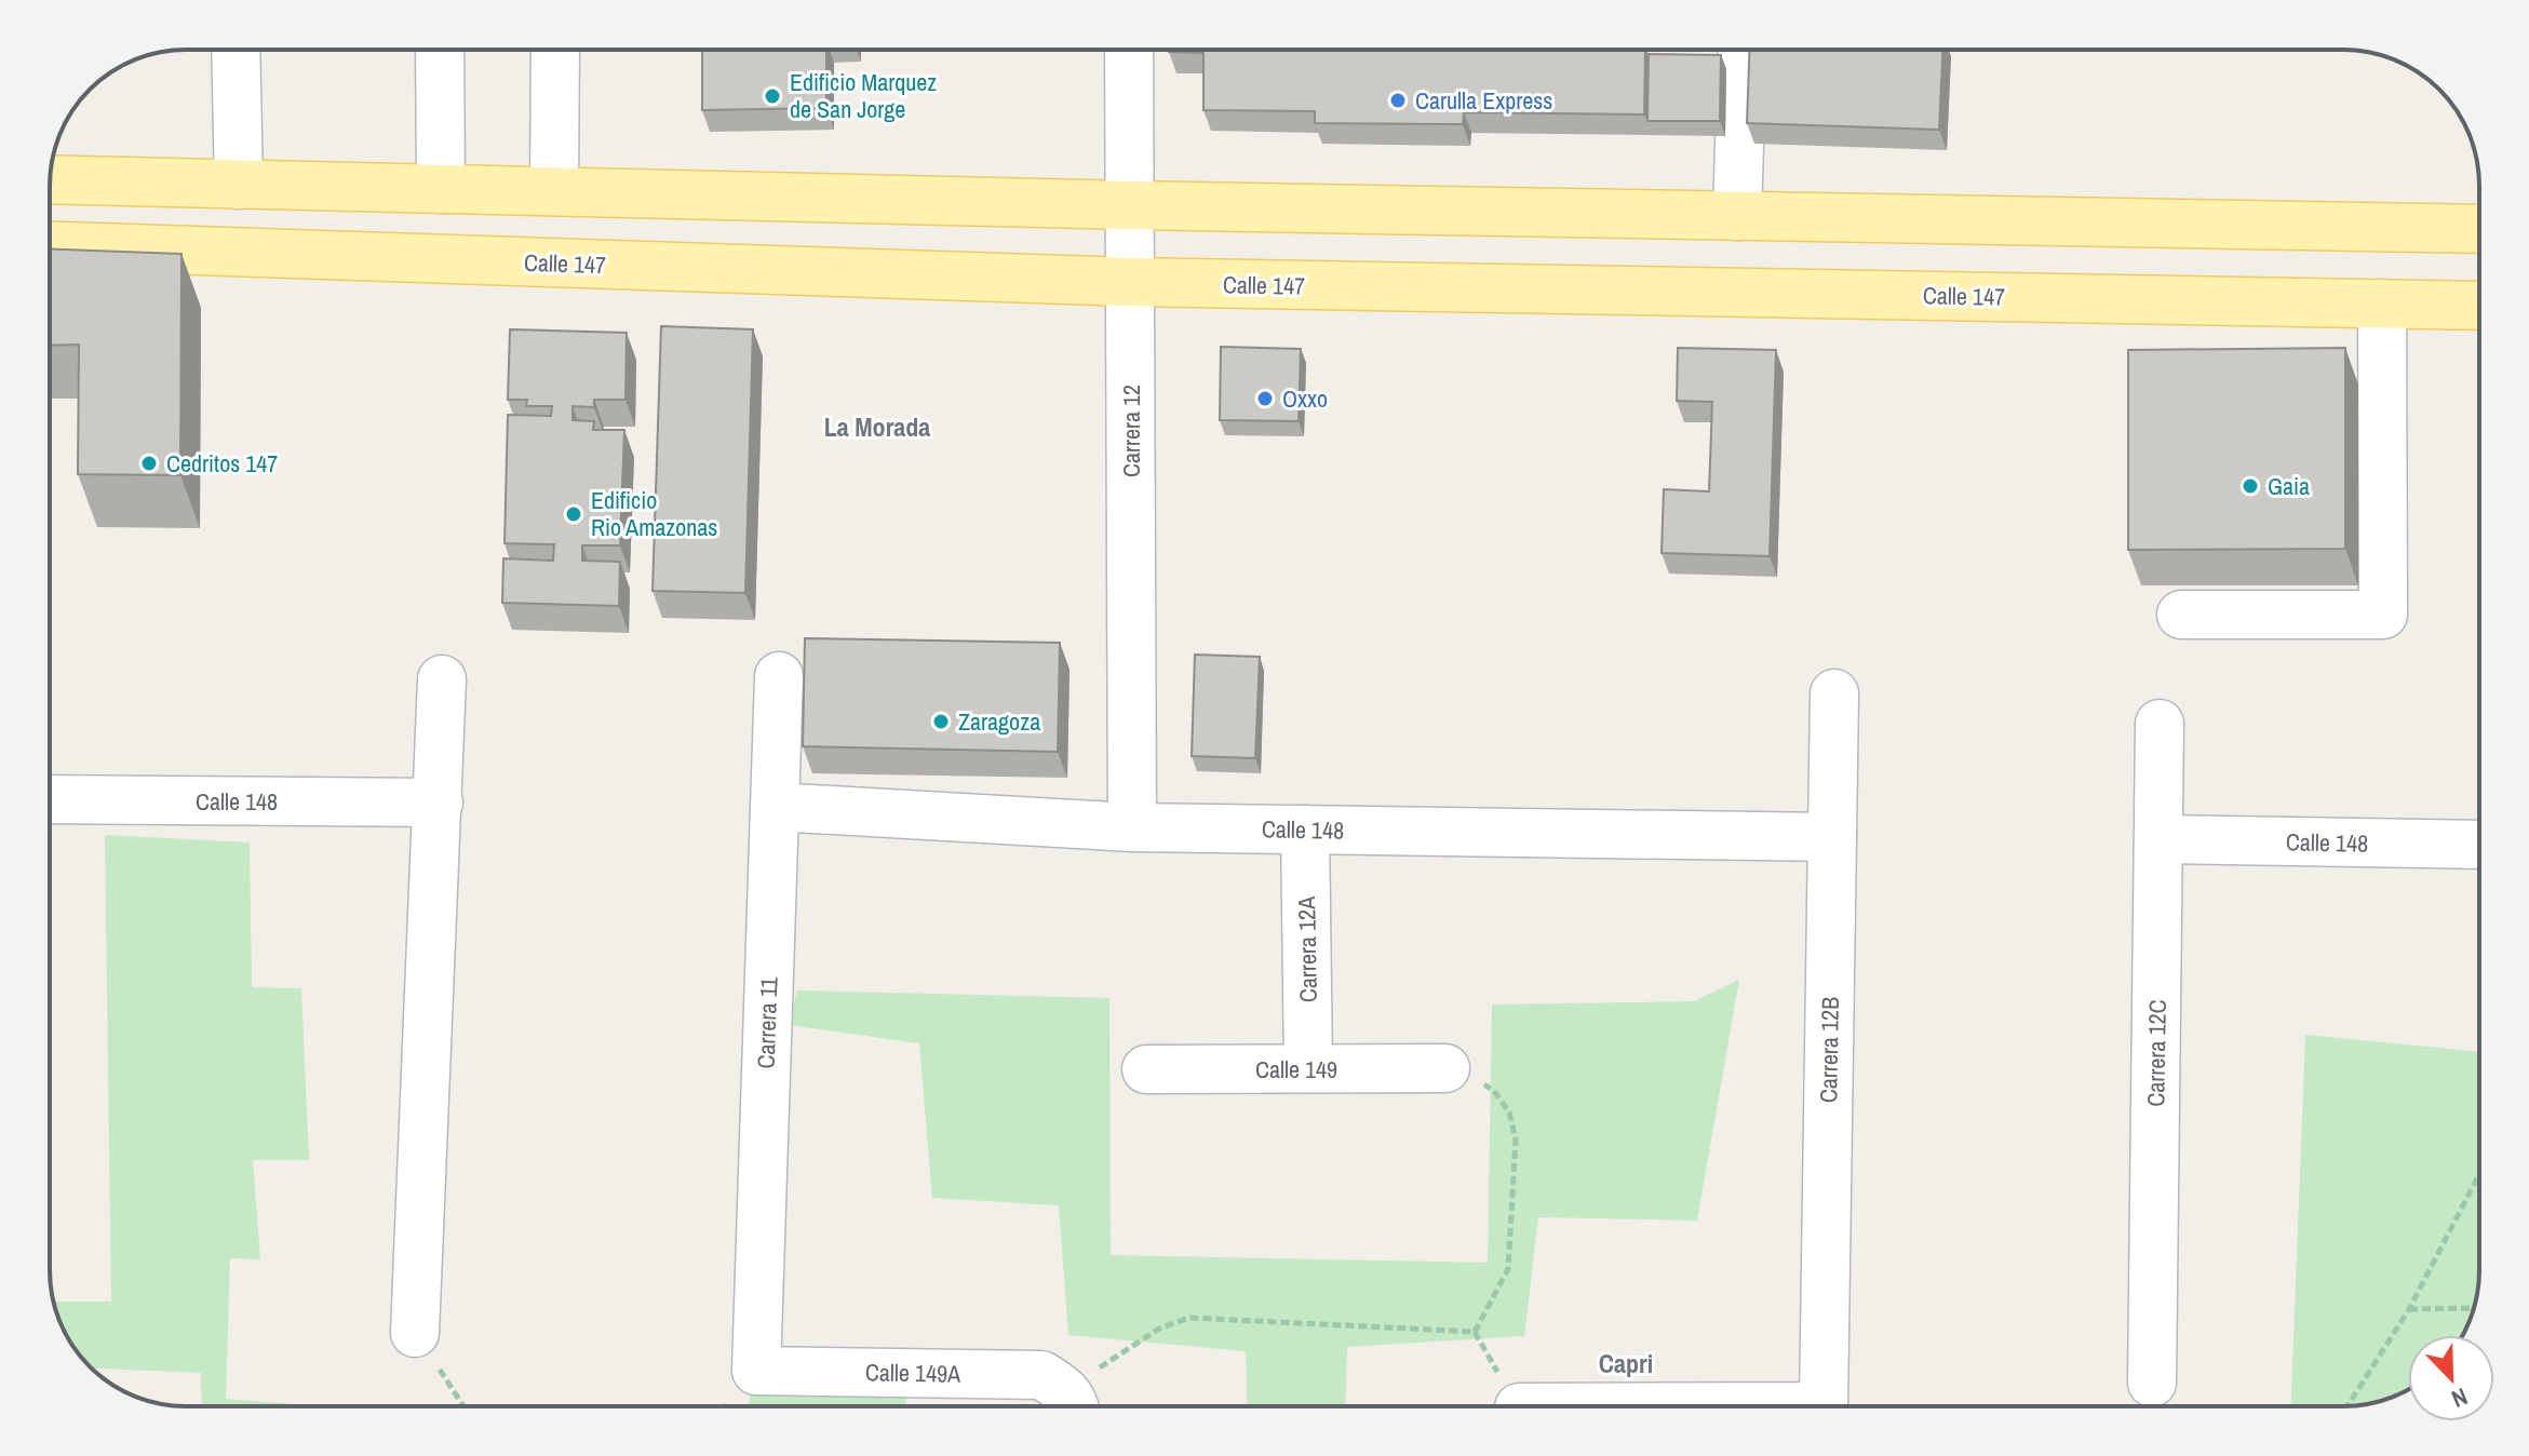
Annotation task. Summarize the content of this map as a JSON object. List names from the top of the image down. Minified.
{"streets":{"main road":["Calle 147"],"street":["Carrera 12","Calle 148","Carrera 12A","Carrera 11","Carrera 12B","Carrera 12C","Calle 149","Calle 149A"]},"crossings":[["Calle 147","Carrera 12"],["Carrera 12","Calle 148"],["Calle 148","Carrera 12A"],["Calle 148","Carrera 11"],["Calle 148","Carrera 12B"],["Calle 148","Carrera 12C"],["Carrera 12A","Calle 149"],["Carrera 11","Calle 149A"]],"districts":["La Morada","Capri"],"places":["Edificio Marquez de San Jorge","Carulla Express","Oxxo","Cedritos 147","Gaia","Edificio Rio Amazonas","Zaragoza"],"north":"bottom right"}
